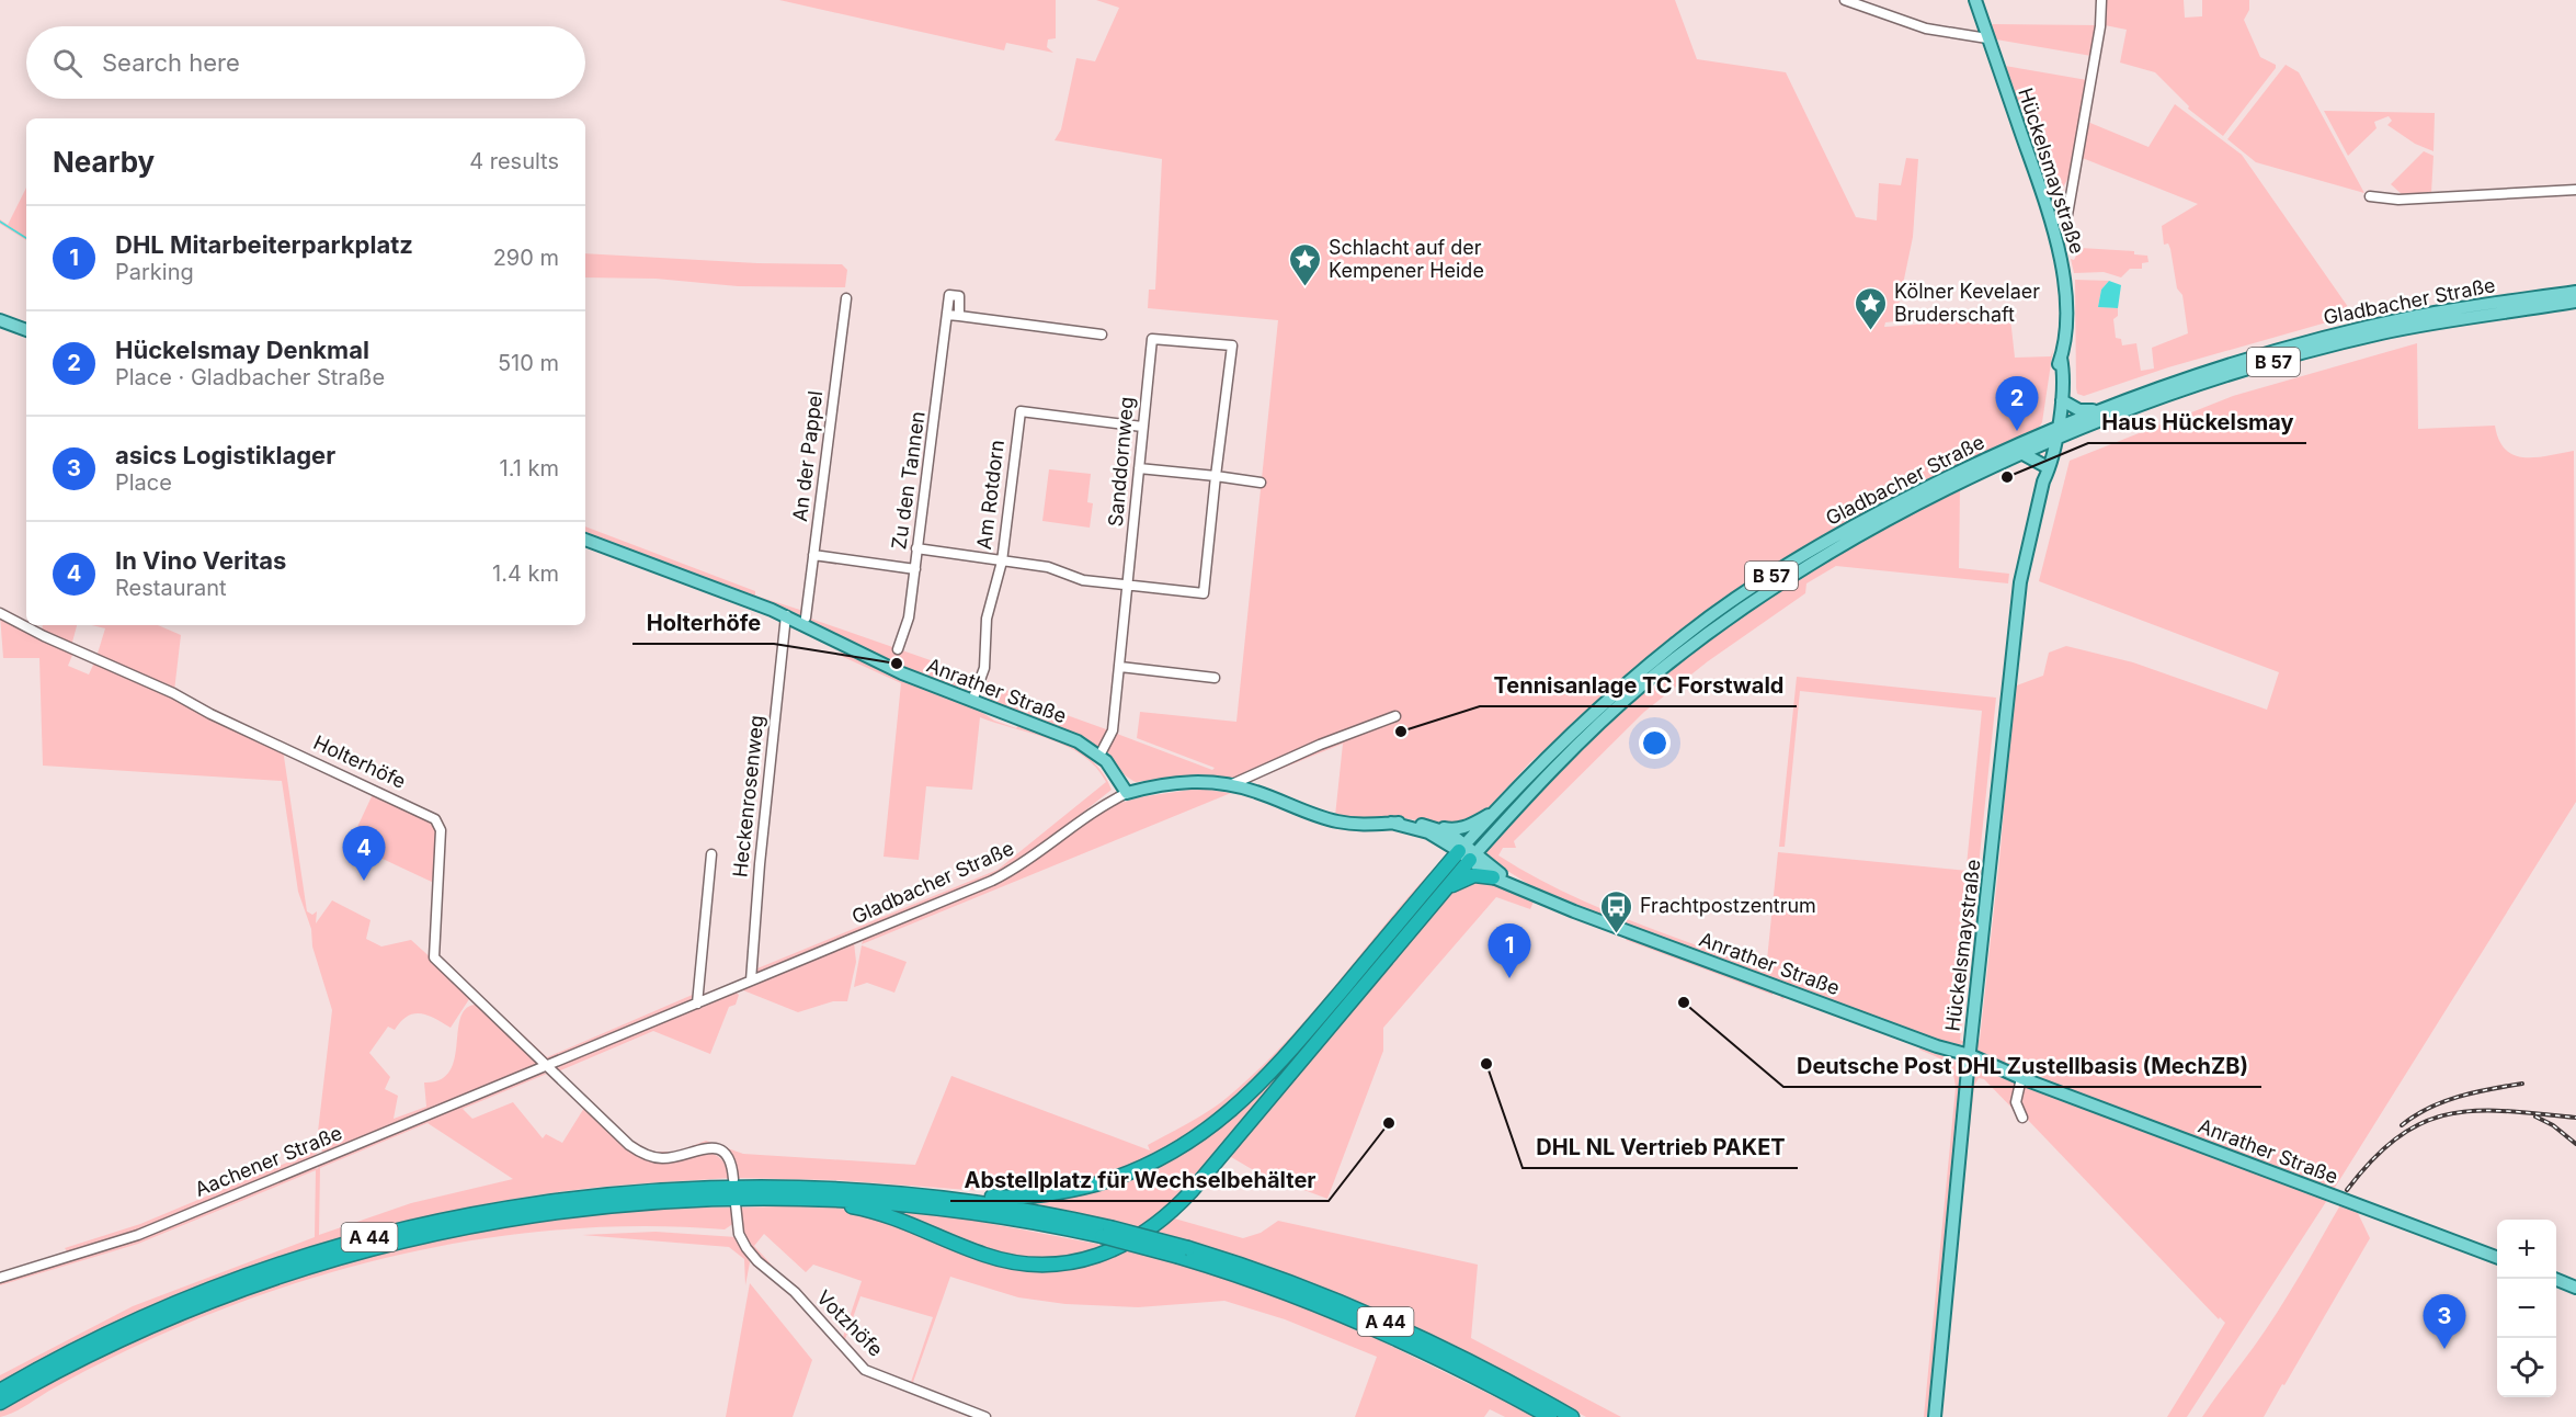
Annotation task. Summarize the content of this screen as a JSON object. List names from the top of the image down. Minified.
{"streets":{"highway":["A 44"],"main road":["Hückelsmaystraße","Gladbacher Straße","B 57","Anrather Straße"],"street":["An der Pappel","Sanddornweg","Zu den Tannen","Am Rotdorn","Holterhöfe","Heckenrosenweg","Aachener Straße","Votzhöfe"]},"crossings":[["Hückelsmaystraße","Gladbacher Straße"],["Hückelsmaystraße","Anrather Straße"],["Gladbacher Straße","Anrather Straße"],["Gladbacher Straße","Holterhöfe"],["Gladbacher Straße","Heckenrosenweg"],["Gladbacher Straße","Aachener Straße"],["Sanddornweg","Am Rotdorn"],["Sanddornweg","Anrather Straße"],["Am Rotdorn","Anrather Straße"],["Anrather Straße","Heckenrosenweg"],["Holterhöfe","Aachener Straße"],["A 44","Votzhöfe"]],"places":{"place":["Schlacht auf der Kempener Heide","Kölner Kevelaer Bruderschaft"],"other":["Haus Hückelsmay","Holterhöfe","Tennisanlage TC Forstwald","Deutsche Post DHL Zustellbasis (MechZB)","DHL NL Vertrieb PAKET","Abstellplatz für Wechselbehälter"],"bus stop":["Frachtpostzentrum"]},"page":{"search":"Search here","heading":["Nearby","4 results"],"list":[{"mark":"1","name":"DHL Mitarbeiterparkplatz","note":"Parking","value":"290 m"},{"mark":"2","name":"Hückelsmay Denkmal","note":"Place · Gladbacher Straße","value":"510 m"},{"mark":"3","name":"asics Logistiklager","note":"Place","value":"1.1 km"},{"mark":"4","name":"In Vino Veritas","note":"Restaurant","value":"1.4 km"}],"pins":["2","4","1","3"],"map_buttons":["+","−"]}}
